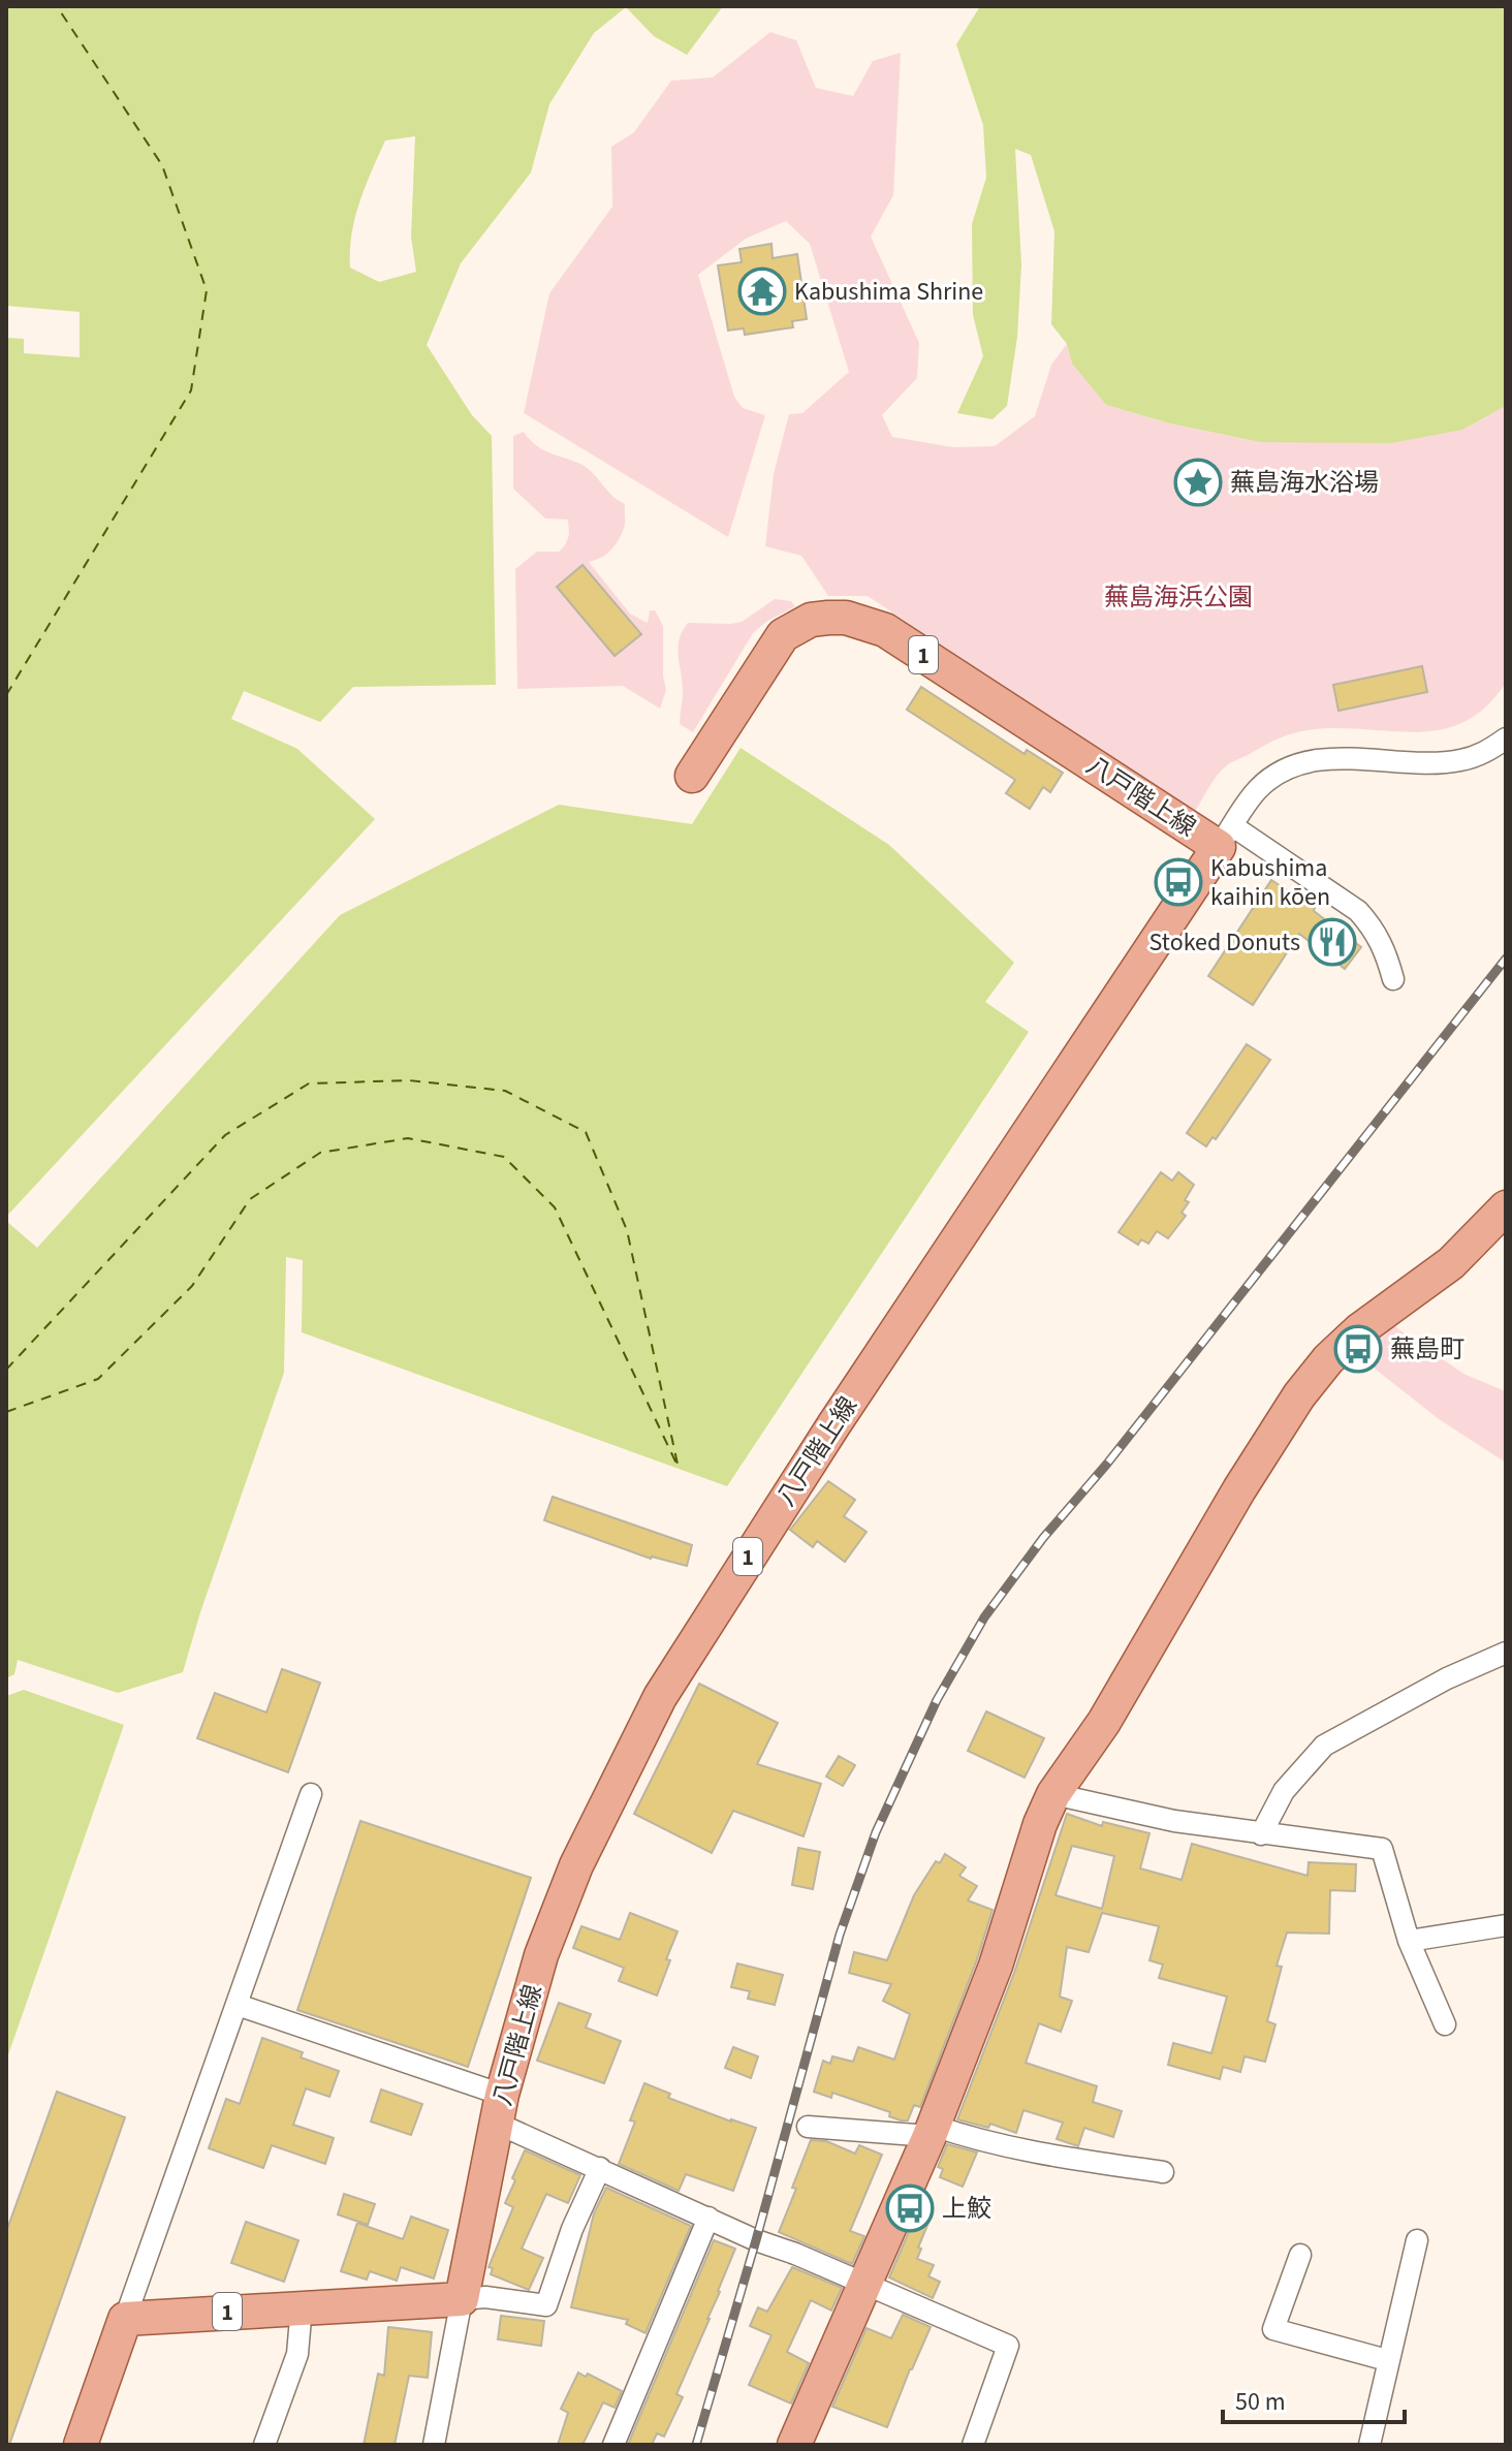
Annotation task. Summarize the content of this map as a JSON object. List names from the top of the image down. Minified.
{"streets":{"main road":["1","八戸階上線"]},"crossings":[["1","八戸階上線"]],"parks":["蕪島海浜公園"],"places":{"temple":["Kabushima Shrine"],"place":["蕪島海水浴場"],"bus stop":["Kabushima kaihin kōen","蕪島町","上鮫"],"restaurant":["Stoked Donuts"]},"scale_bar":"50 m"}
